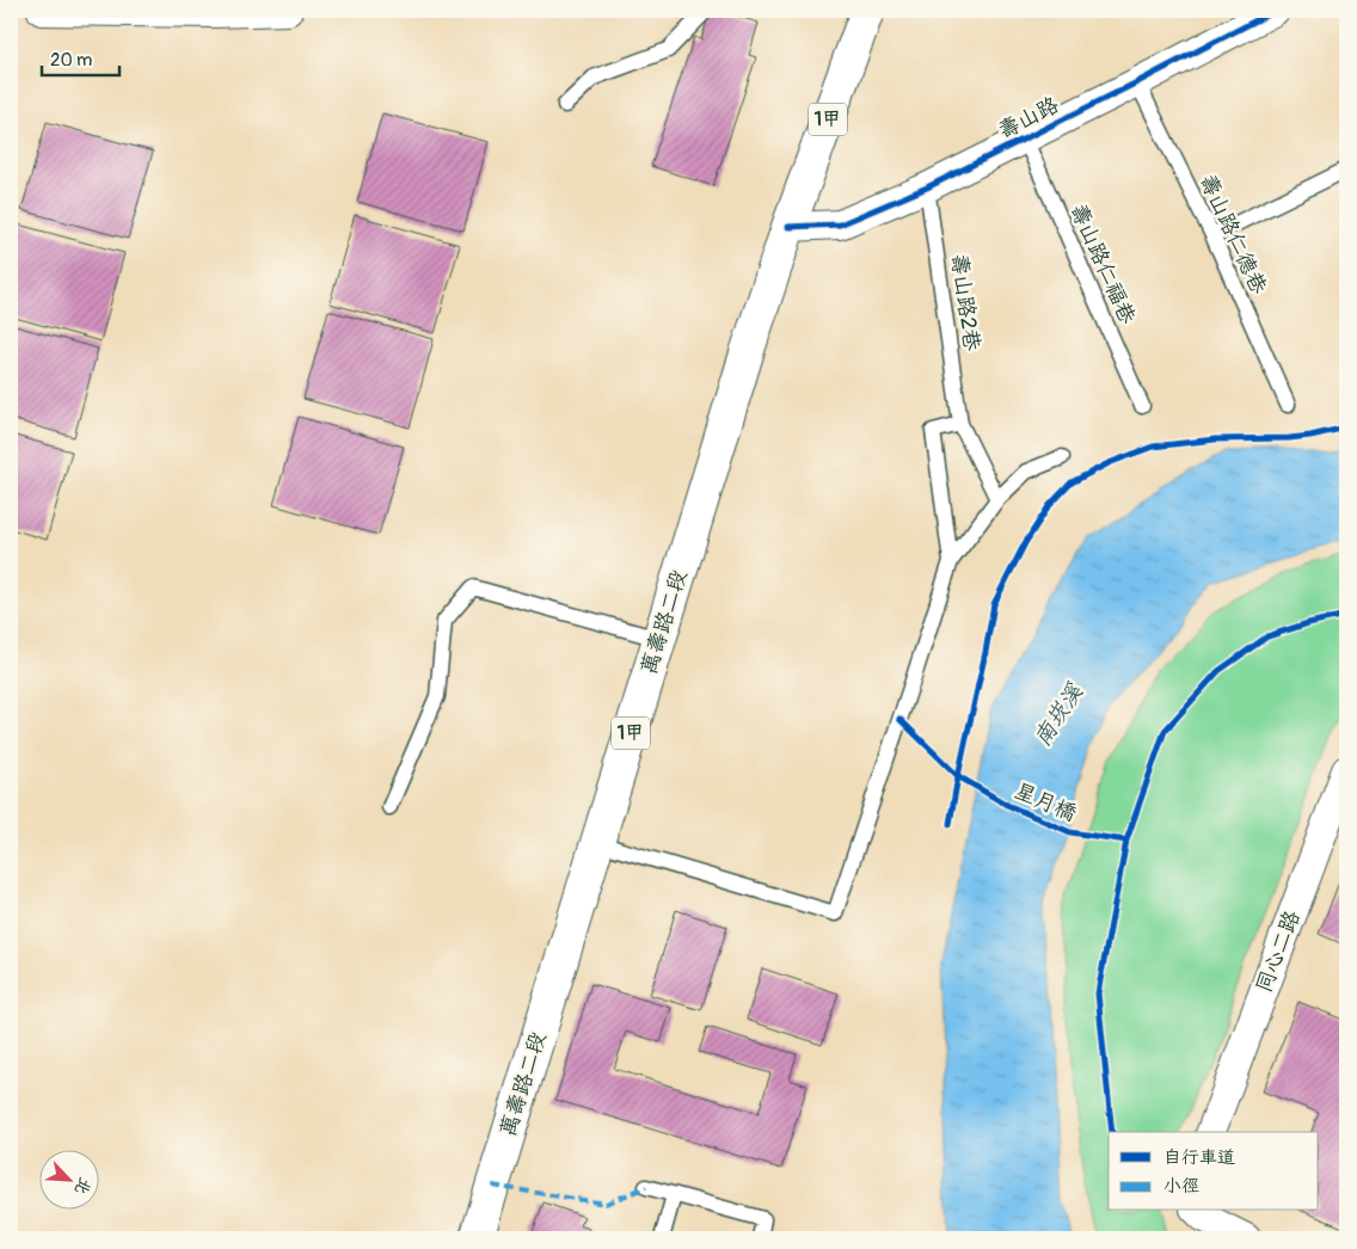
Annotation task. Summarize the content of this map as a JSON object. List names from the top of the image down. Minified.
{"streets":{"main road":["1甲","萬壽路二段"],"street":["壽山路","同心二路"],"lane":["壽山路仁德巷","壽山路仁福巷","壽山路2巷"],"cycle path":["星月橋"]},"crossings":[["壽山路","壽山路仁德巷"],["壽山路","壽山路仁福巷"],["壽山路","壽山路2巷"],["壽山路","萬壽路二段"]],"water":["南崁溪"],"legend":["自行車道","小徑"],"scale_bar":"20 m","north":"bottom right"}
